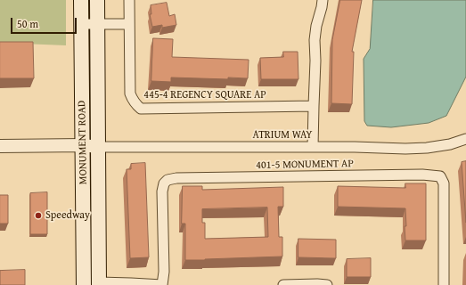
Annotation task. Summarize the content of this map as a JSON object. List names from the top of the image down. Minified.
{"streets":{"main road":["MONUMENT ROAD"],"street":["445-4 REGENCY SQUARE AP","ATRIUM WAY","401-5 MONUMENT AP"]},"crossings":[["ATRIUM WAY","MONUMENT ROAD"]],"places":["Speedway"],"scale_bar":"50 m"}
